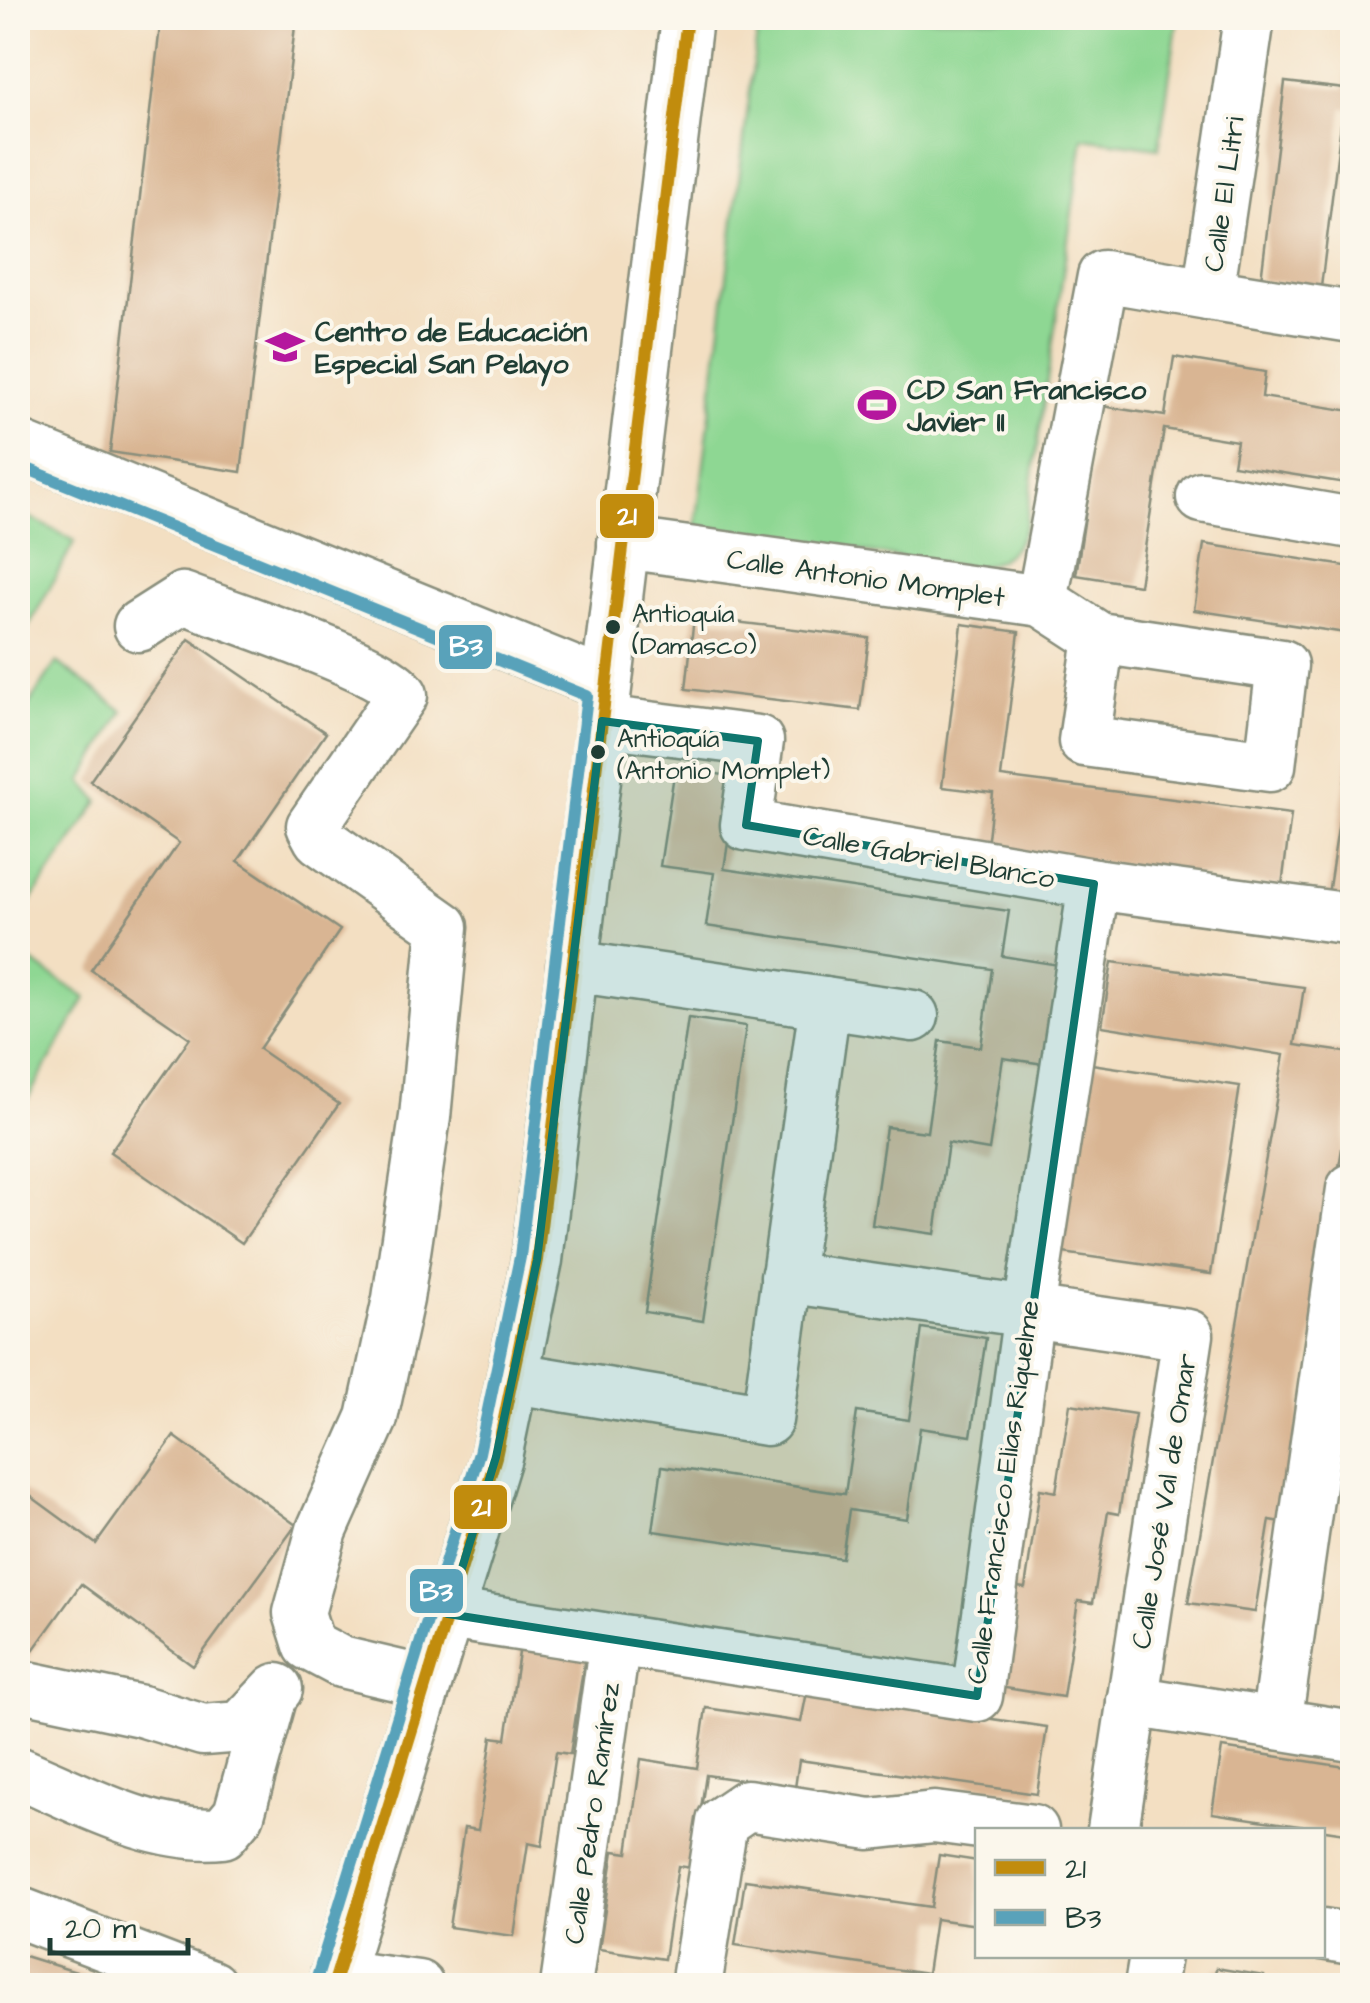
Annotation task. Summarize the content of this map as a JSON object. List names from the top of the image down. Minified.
{"streets":{"street":["Calle El Litri","Calle Antonio Momplet","Calle Gabriel Blanco","Calle Francisco Elias Riquelme","Calle José Val de Omar","Calle Pedro Ramírez"]},"crossings":[["Calle El Litri","Calle Antonio Momplet"],["Calle Gabriel Blanco","Calle Francisco Elias Riquelme"],["Calle Francisco Elias Riquelme","Calle José Val de Omar"],["Calle Francisco Elias Riquelme","Calle Pedro Ramírez"]],"places":{"school or university":["Centro de Educación Especial San Pelayo"],"sports":["CD San Francisco Javier II"],"other":["Antioquía (Damasco)","Antioquía (Antonio Momplet)"]},"lines":["transit line 21","transit line B3"],"legend":["21","B3"],"scale_bar":"20 m"}
